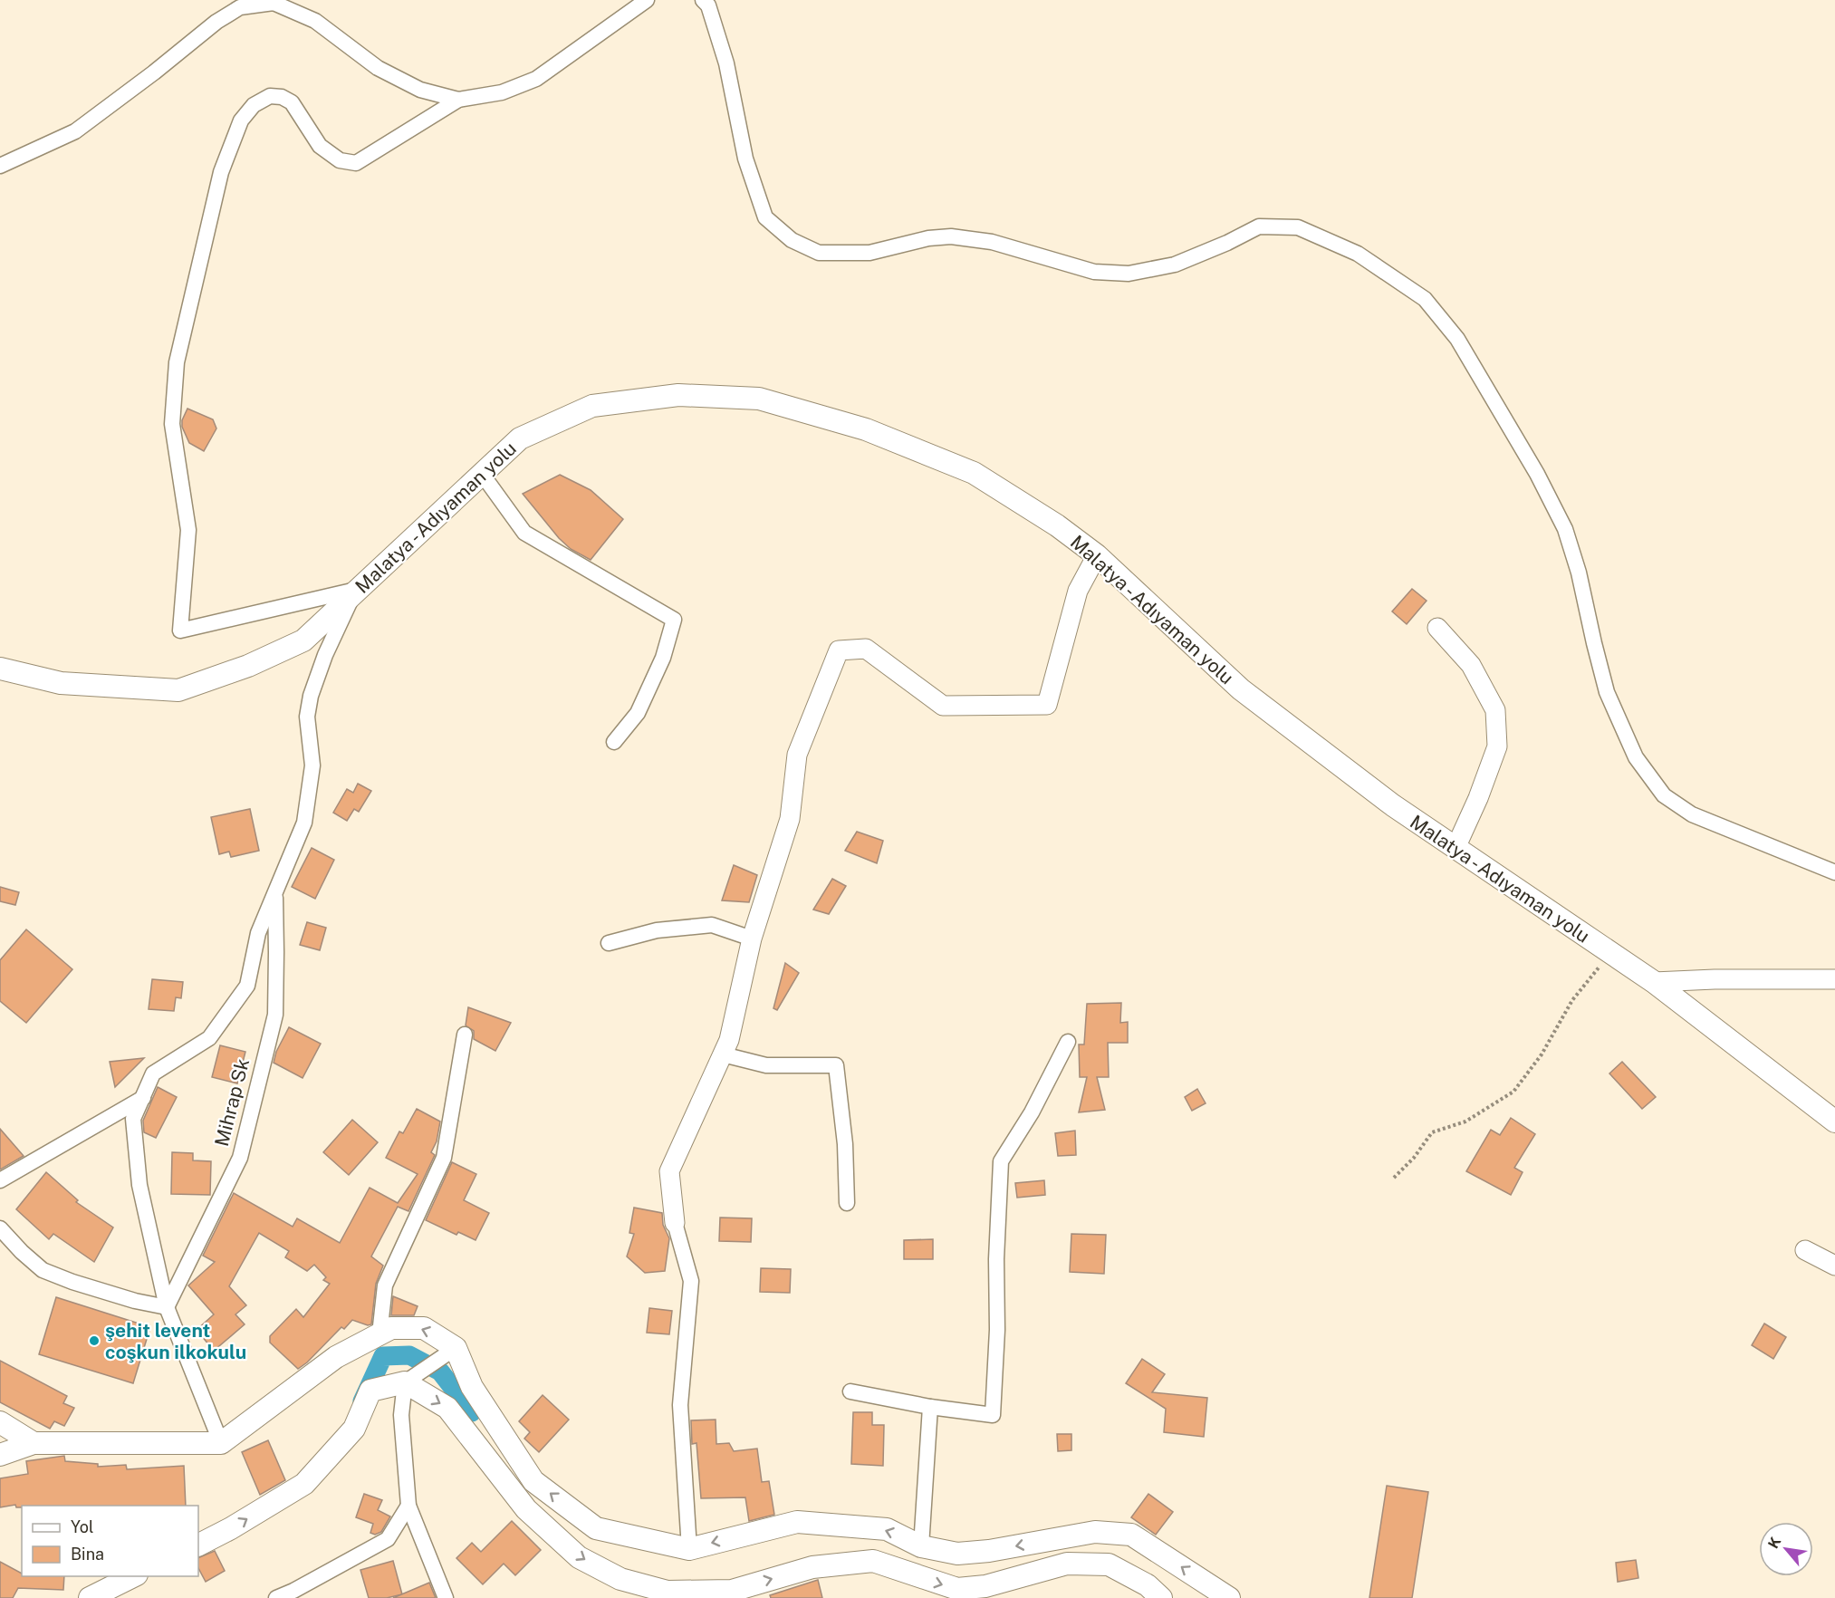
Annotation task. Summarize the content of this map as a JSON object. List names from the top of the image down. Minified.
{"streets":{"main road":["Malatya - Adıyaman yolu"],"street":["Mihrap Sk"]},"places":["şehit levent coşkun ilkokulu"],"legend":["Yol","Bina"],"north":"top left"}
